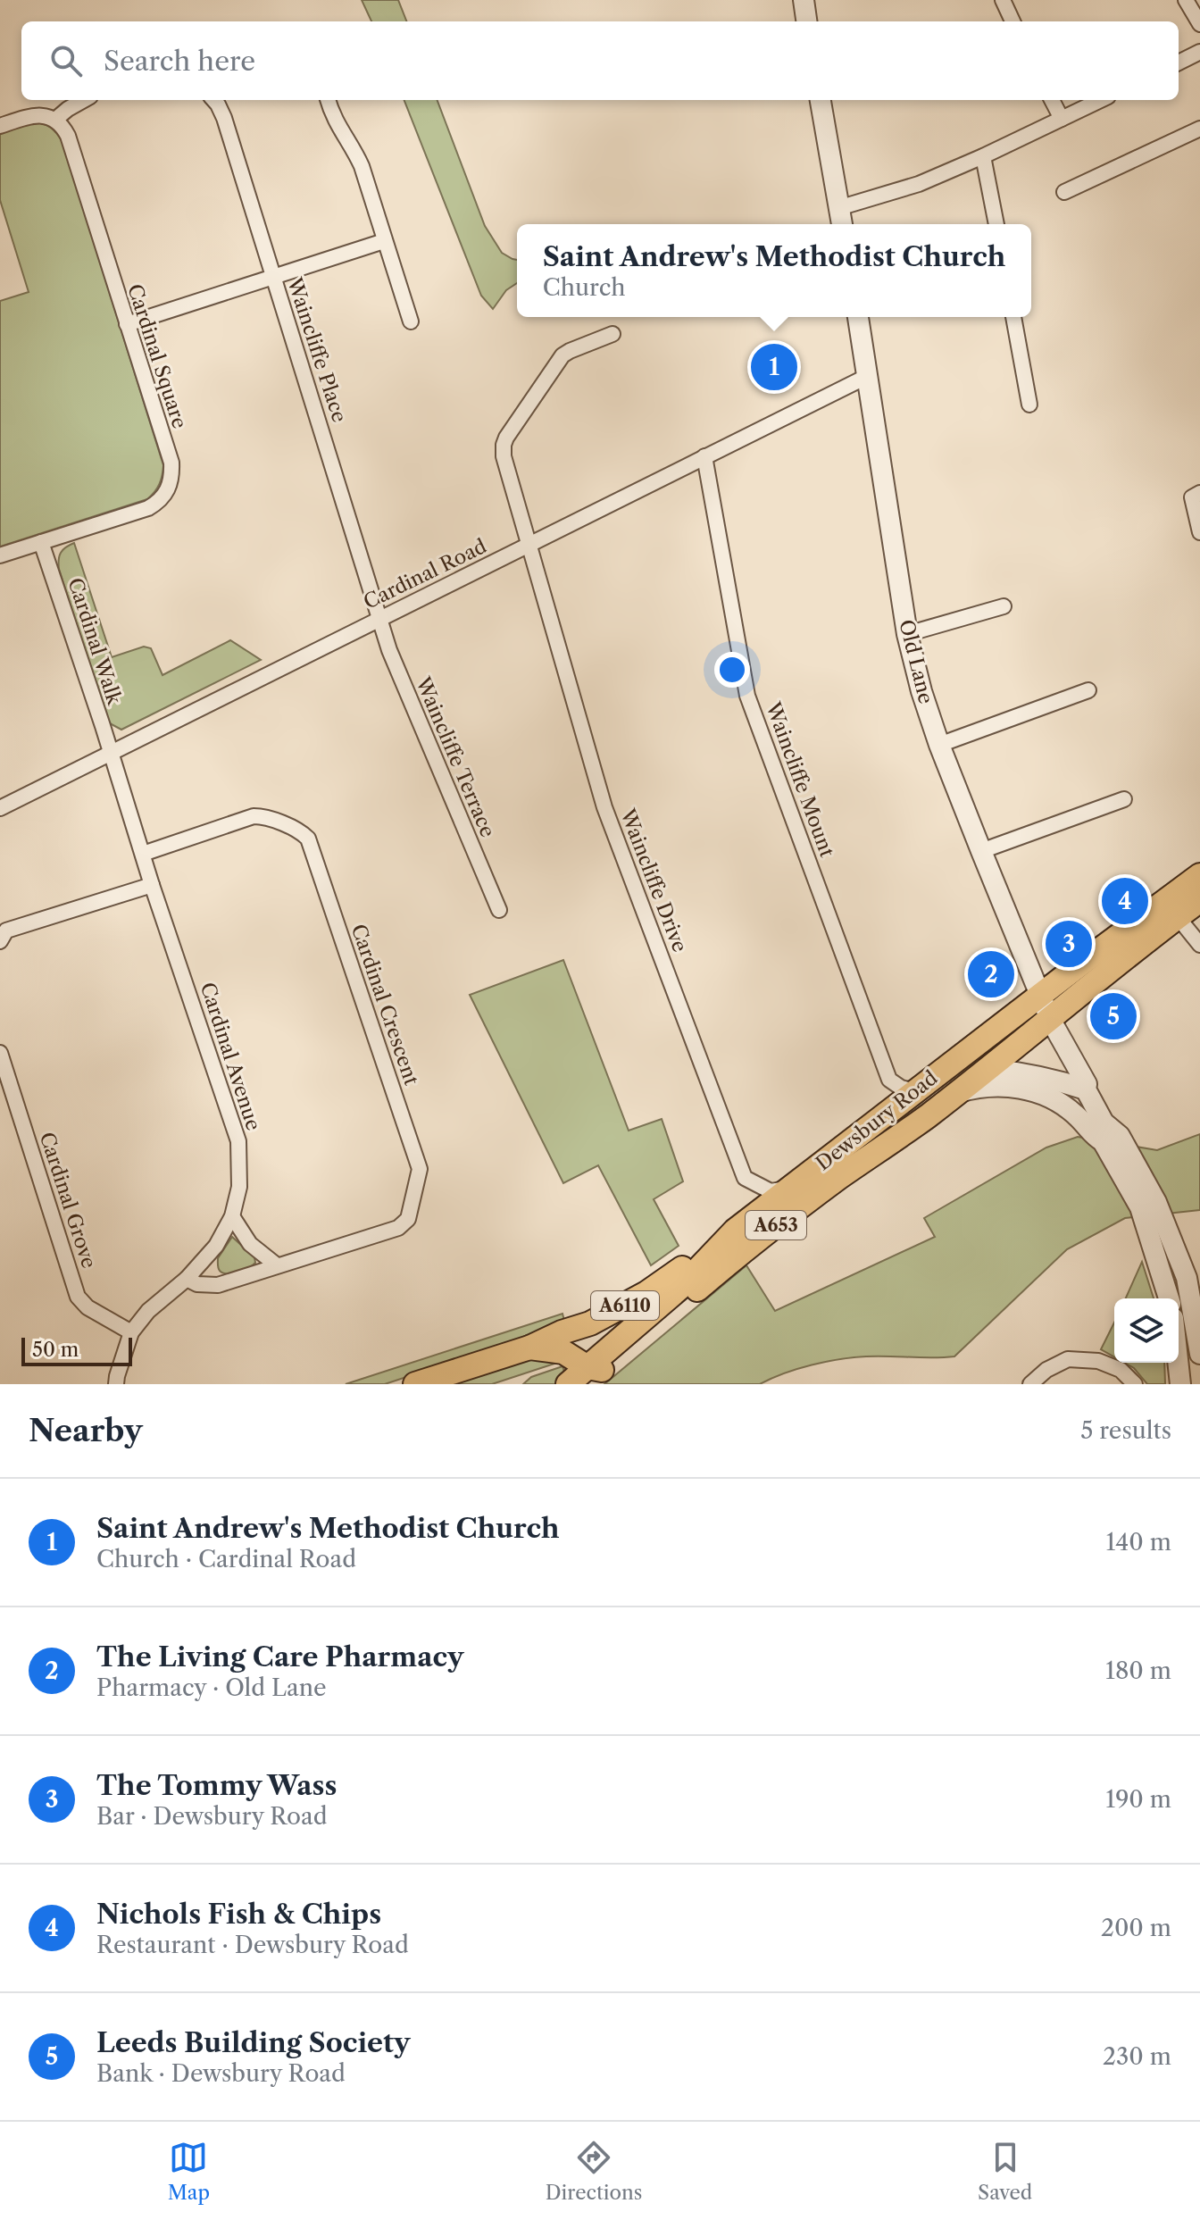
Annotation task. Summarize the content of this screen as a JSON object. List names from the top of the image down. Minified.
{"streets":{"main road":["Dewsbury Road","A653","A6110"],"street":["Waincliffe Place","Cardinal Square","Cardinal Road","Cardinal Walk","Old Lane","Waincliffe Terrace","Waincliffe Mount","Waincliffe Drive","Cardinal Crescent","Cardinal Avenue","Cardinal Grove"]},"crossings":[["Waincliffe Place","Cardinal Road"],["Waincliffe Place","Waincliffe Terrace"],["Cardinal Square","Cardinal Walk"],["Cardinal Road","Cardinal Walk"],["Cardinal Road","Old Lane"],["Cardinal Road","Waincliffe Terrace"],["Cardinal Road","Waincliffe Mount"],["Cardinal Road","Waincliffe Drive"],["Cardinal Road","Cardinal Avenue"],["Cardinal Walk","Cardinal Avenue"],["Old Lane","Dewsbury Road"],["Waincliffe Mount","Dewsbury Road"],["Waincliffe Drive","Dewsbury Road"],["Cardinal Crescent","Cardinal Avenue"],["Cardinal Avenue","Cardinal Grove"],["Dewsbury Road","A6110"]],"scale_bar":"50 m","page":{"search":"Search here","popup":["Saint Andrew's Methodist Church","Church"],"pins":["1","4","3","2","5"],"scale":"50 m","heading":["Nearby","5 results"],"list":[{"mark":"1","name":"Saint Andrew's Methodist Church","note":"Church · Cardinal Road","value":"140 m"},{"mark":"2","name":"The Living Care Pharmacy","note":"Pharmacy · Old Lane","value":"180 m"},{"mark":"3","name":"The Tommy Wass","note":"Bar · Dewsbury Road","value":"190 m"},{"mark":"4","name":"Nichols Fish & Chips","note":"Restaurant · Dewsbury Road","value":"200 m"},{"mark":"5","name":"Leeds Building Society","note":"Bank · Dewsbury Road","value":"230 m"}],"nav":["Map","Directions","Saved"]}}
